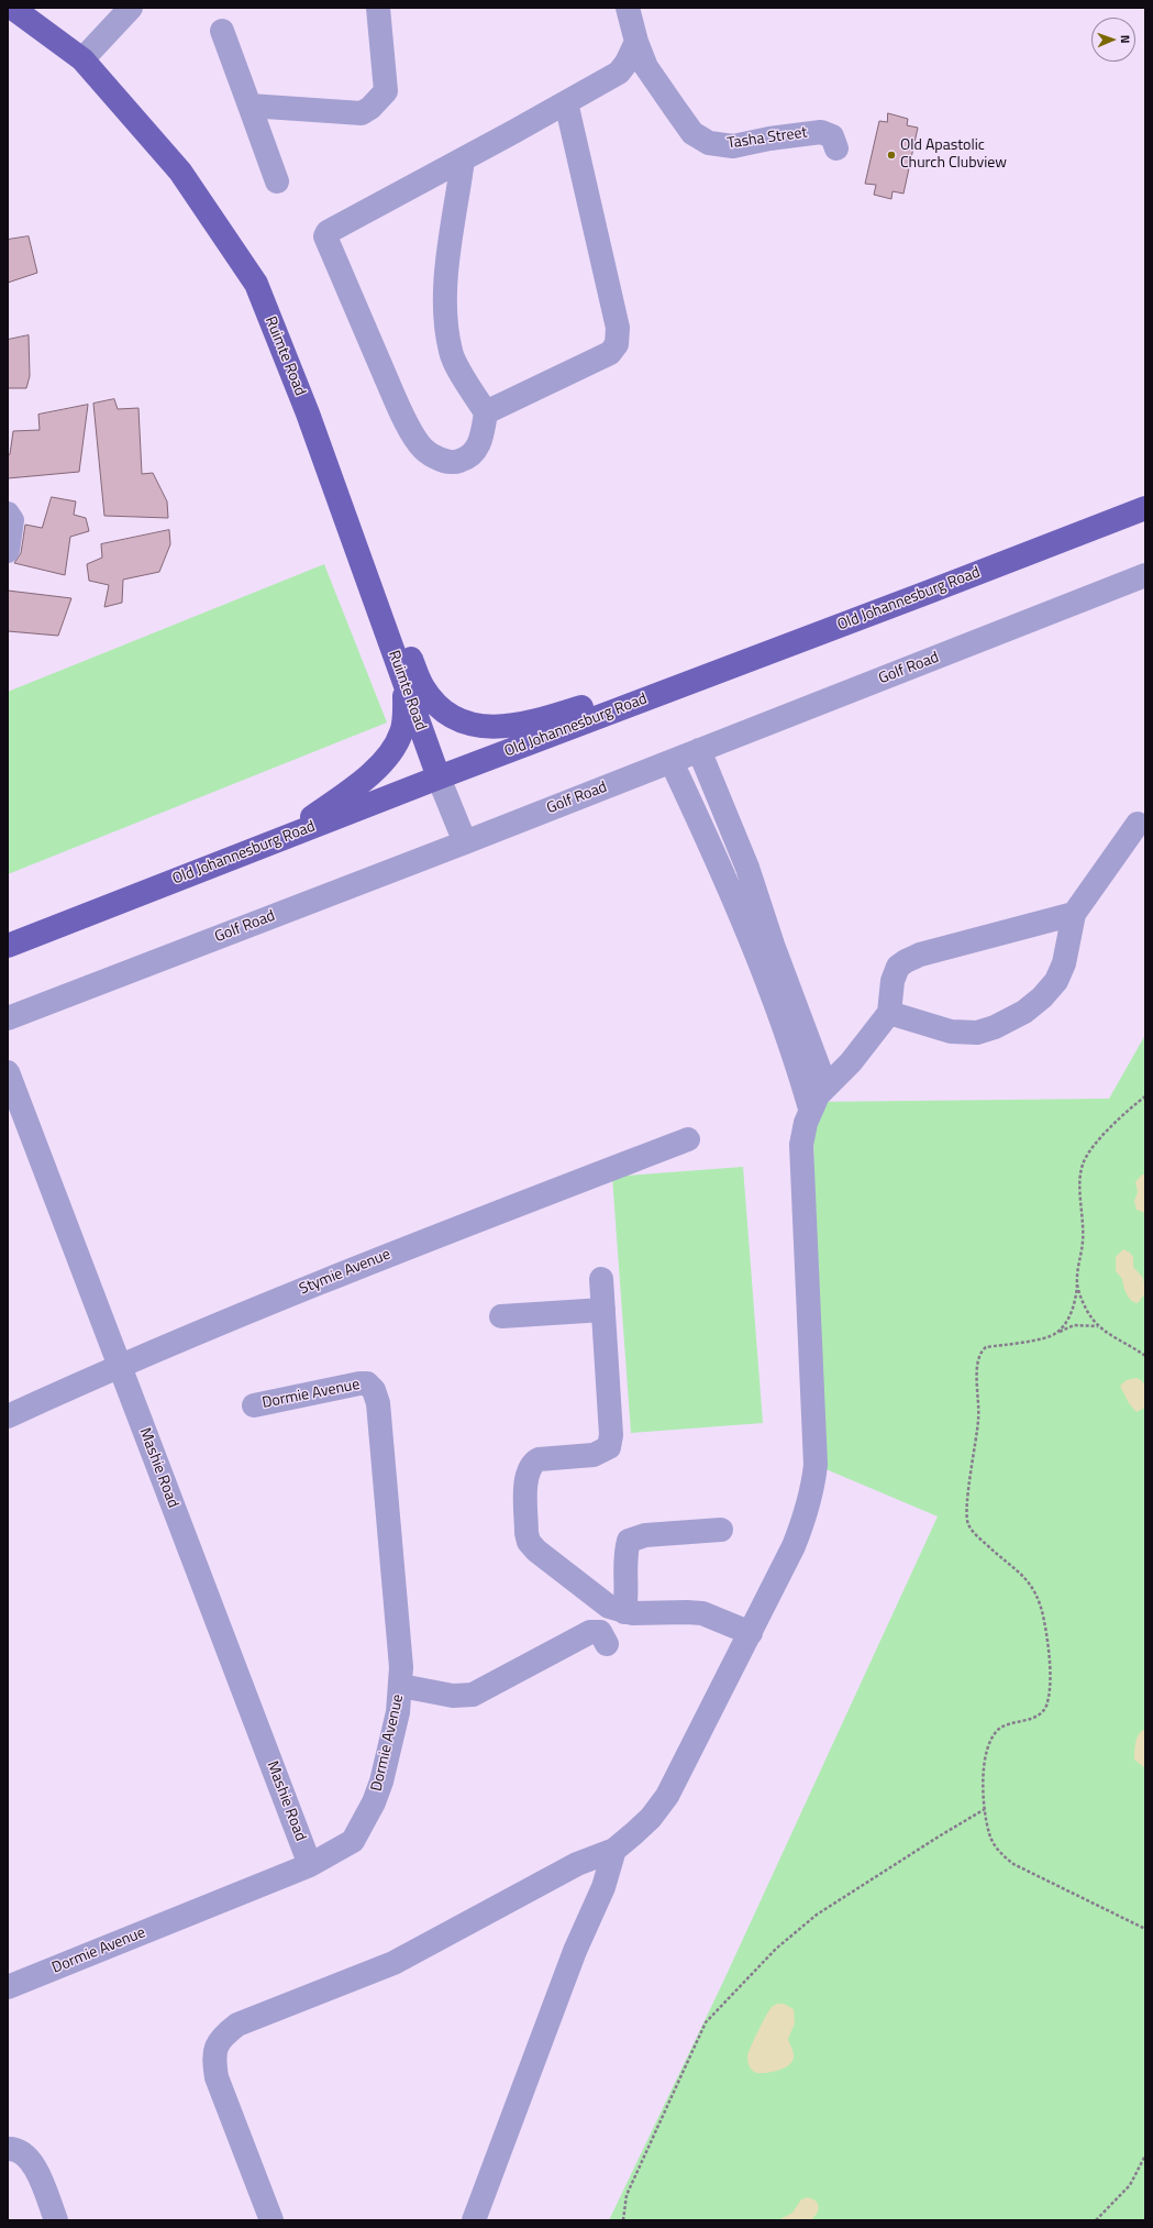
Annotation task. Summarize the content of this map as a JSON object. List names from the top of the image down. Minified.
{"streets":{"main road":["Ruimte Road","Old Johannesburg Road"],"street":["Tasha Street","Golf Road","Stymie Avenue","Dormie Avenue","Mashie Road"]},"crossings":[["Ruimte Road","Old Johannesburg Road"],["Stymie Avenue","Mashie Road"],["Dormie Avenue","Mashie Road"]],"places":["Old Apastolic Church Clubview"],"north":"right"}
